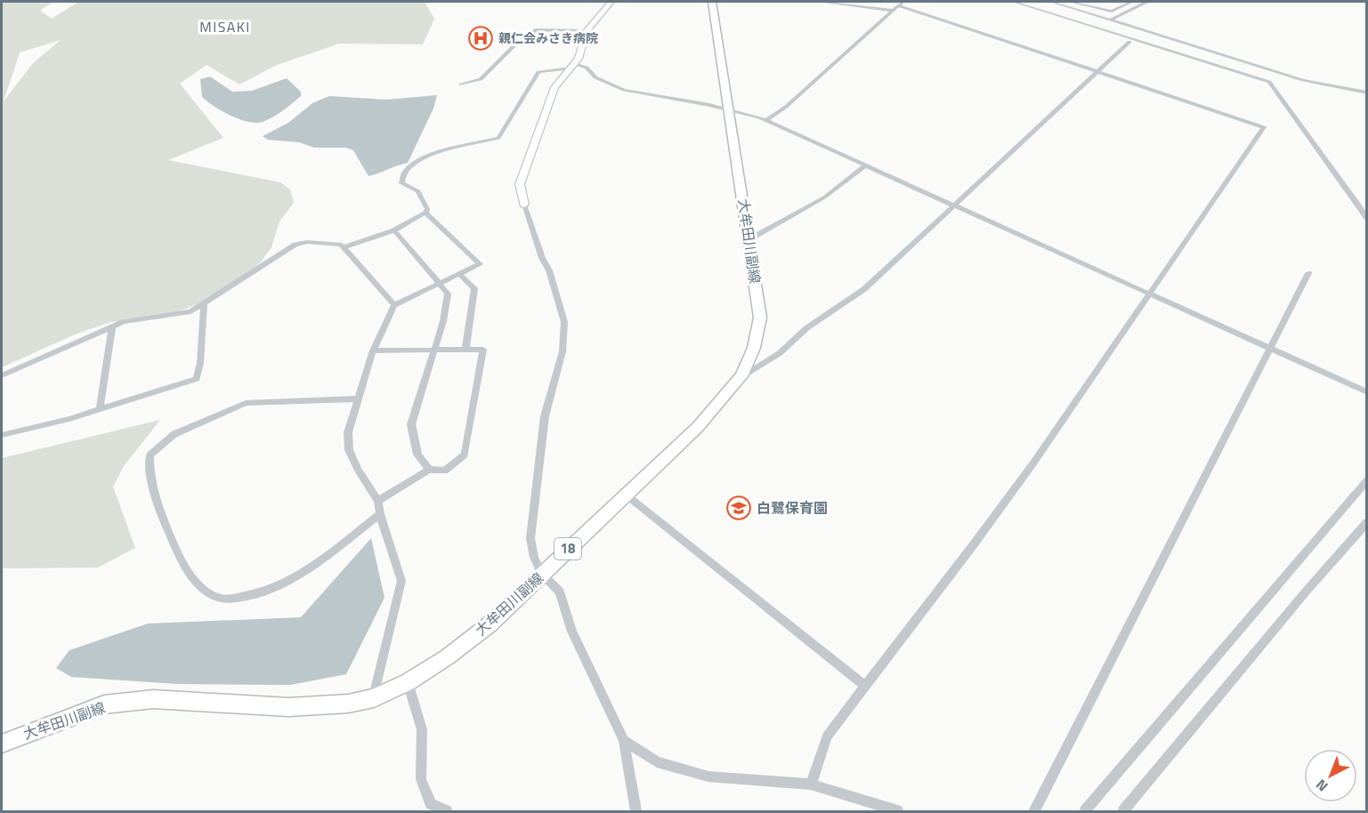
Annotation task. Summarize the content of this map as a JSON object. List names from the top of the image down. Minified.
{"streets":{"main road":["大牟田川副線","18"]},"districts":["MISAKI"],"places":{"hospital":["親仁会みさき病院"],"school or university":["白鷺保育園"]},"north":"bottom left"}
